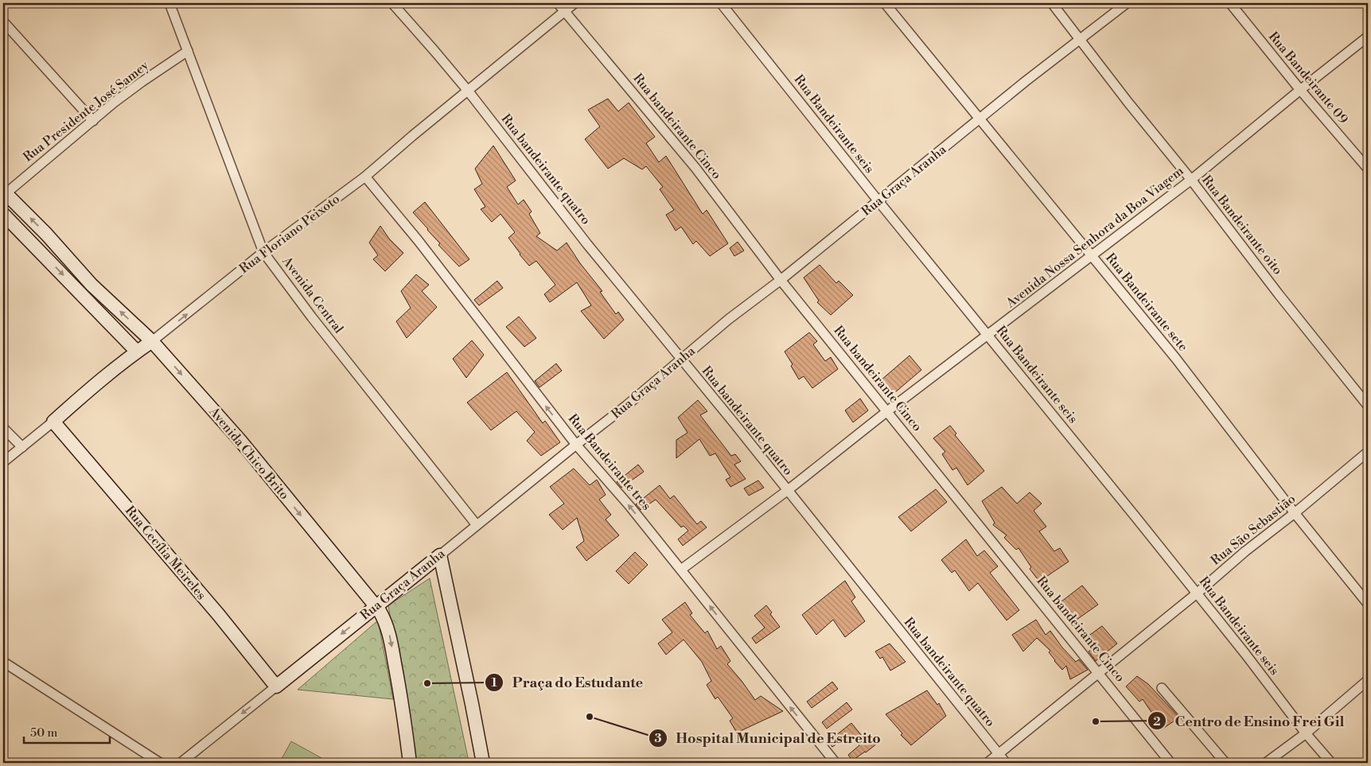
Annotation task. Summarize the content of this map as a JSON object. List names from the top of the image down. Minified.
{"streets":{"main road":["Rua Graça Aranha","Rua Floriano Peixoto","Avenida Chico Brito","Rua Cecília Meireles"],"street":["Rua Bandeirante 09","Rua Presidente José Samey","Rua Bandeirante seis","Rua bandeirante Cinco","Rua bandeirante quatro","Rua Bandeirante oito","Avenida Nossa Senhora da Boa Viagem","Avenida Central","Rua Bandeirante sete","Rua Bandeirante tres","Rua São Sebastião"]},"crossings":[["Rua Bandeirante 09","Avenida Nossa Senhora da Boa Viagem"],["Rua Presidente José Samey","Avenida Central"],["Rua Presidente José Samey","Avenida Chico Brito"],["Rua Bandeirante seis","Rua Graça Aranha"],["Rua Bandeirante seis","Avenida Nossa Senhora da Boa Viagem"],["Rua Bandeirante seis","Rua São Sebastião"],["Rua bandeirante Cinco","Rua Graça Aranha"],["Rua bandeirante Cinco","Rua Floriano Peixoto"],["Rua bandeirante Cinco","Avenida Nossa Senhora da Boa Viagem"],["Rua bandeirante Cinco","Rua São Sebastião"],["Rua bandeirante quatro","Rua Graça Aranha"],["Rua bandeirante quatro","Rua Floriano Peixoto"],["Rua bandeirante quatro","Avenida Nossa Senhora da Boa Viagem"],["Rua bandeirante quatro","Rua São Sebastião"],["Rua Graça Aranha","Rua Bandeirante oito"],["Rua Graça Aranha","Avenida Central"],["Rua Graça Aranha","Rua Bandeirante sete"],["Rua Graça Aranha","Avenida Chico Brito"],["Rua Graça Aranha","Rua Bandeirante tres"],["Rua Graça Aranha","Rua Cecília Meireles"],["Rua Bandeirante oito","Avenida Nossa Senhora da Boa Viagem"],["Rua Floriano Peixoto","Avenida Central"],["Rua Floriano Peixoto","Avenida Chico Brito"],["Rua Floriano Peixoto","Rua Bandeirante tres"],["Rua Floriano Peixoto","Rua Cecília Meireles"],["Avenida Nossa Senhora da Boa Viagem","Rua Bandeirante sete"],["Avenida Nossa Senhora da Boa Viagem","Rua Bandeirante tres"],["Rua Bandeirante sete","Rua São Sebastião"]],"one_way":["Rua Bandeirante tres"],"places":["Praça do Estudante","Hospital Municipal de Estreito","Centro de Ensino Frei Gil"],"scale_bar":"50 m"}
